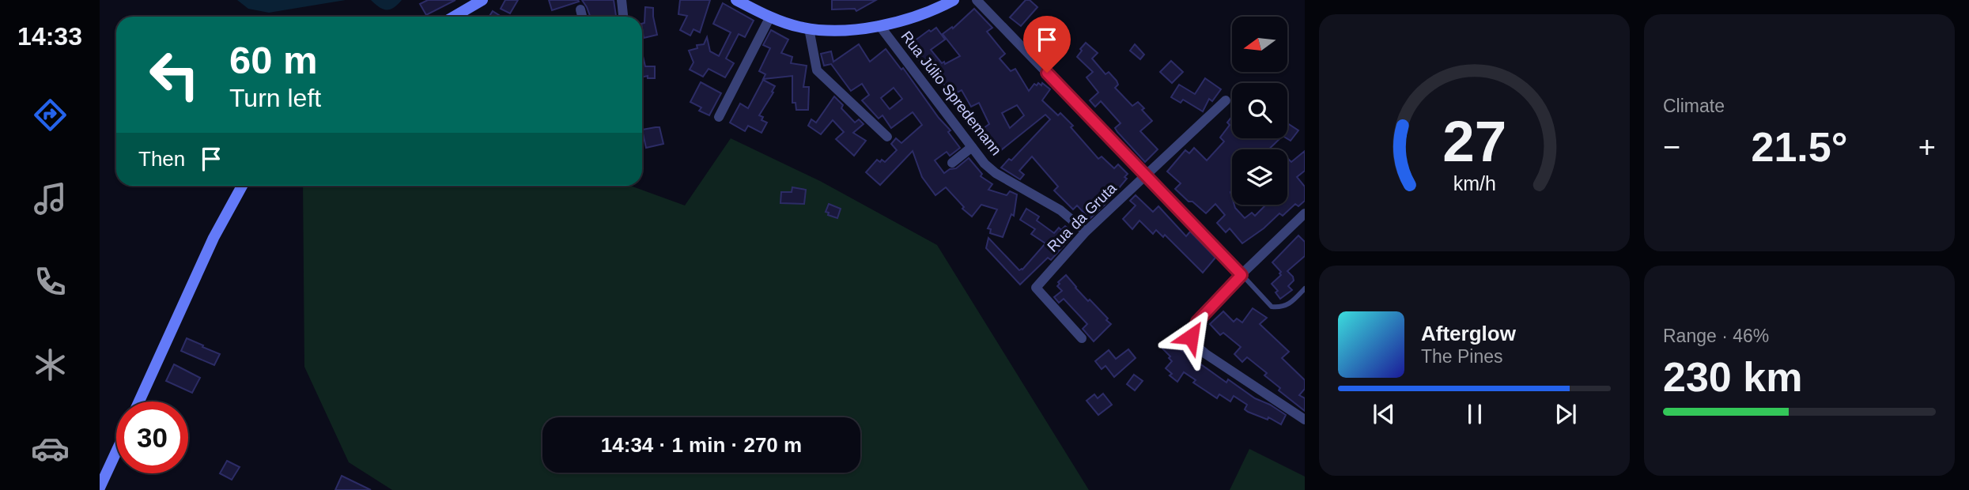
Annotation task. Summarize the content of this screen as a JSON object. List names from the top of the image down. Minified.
{"streets":{"street":["Rua Júlio Spredemann","Rua da Gruta"]},"crossings":[["Rua Júlio Spredemann","Rua da Gruta"]],"north":"left","page":{"tabs":"14:33","tile":["Climate",["Range · 46%","230 km"]],"turn":["60 m","Turn left"],"heat":["−","21.5°","+"],"then":"Then","song":["Afterglow","The Pines"],"limit":"30","trip":"14:34 · 1 min · 270 m","gauge":["27","km/h"]}}
